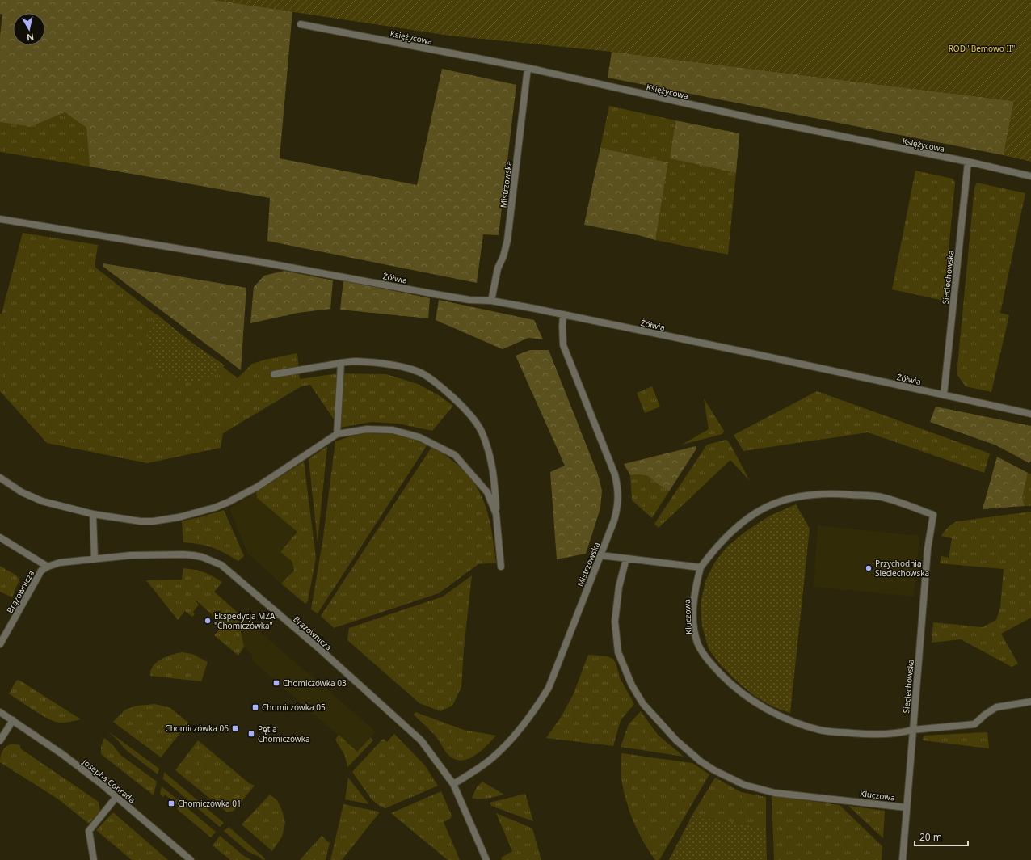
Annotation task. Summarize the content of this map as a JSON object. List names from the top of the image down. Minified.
{"streets":{"street":["Księżycowa","Mistrzowska","Sieciechowska","Żółwia","Brązownicza","Kluczowa","Josepha Conrada"]},"crossings":[["Księżycowa","Mistrzowska"],["Księżycowa","Sieciechowska"],["Mistrzowska","Żółwia"],["Mistrzowska","Brązownicza"],["Sieciechowska","Żółwia"],["Sieciechowska","Kluczowa"]],"parks":["ROD \"Bemowo II\""],"places":{"other":["Przychodnia Sieciechowska","Ekspedycja MZA \"Chomiczówka\""],"transit":["Chomiczówka 03","Chomiczówka 05","Chomiczówka 06","Pętla Chomiczówka","Chomiczówka 01"]},"scale_bar":"20 m","north":"bottom"}
